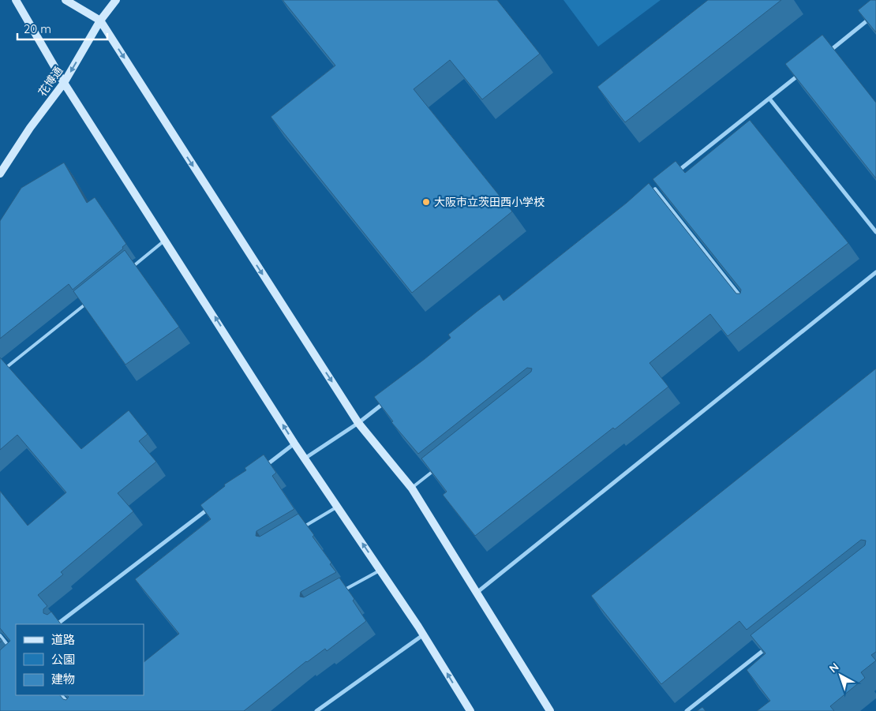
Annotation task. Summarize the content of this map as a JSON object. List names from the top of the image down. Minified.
{"streets":{"street":["花博通"]},"places":["大阪市立茨田西小学校"],"legend":["道路","公園","建物"],"scale_bar":"20 m","north":"top left"}
